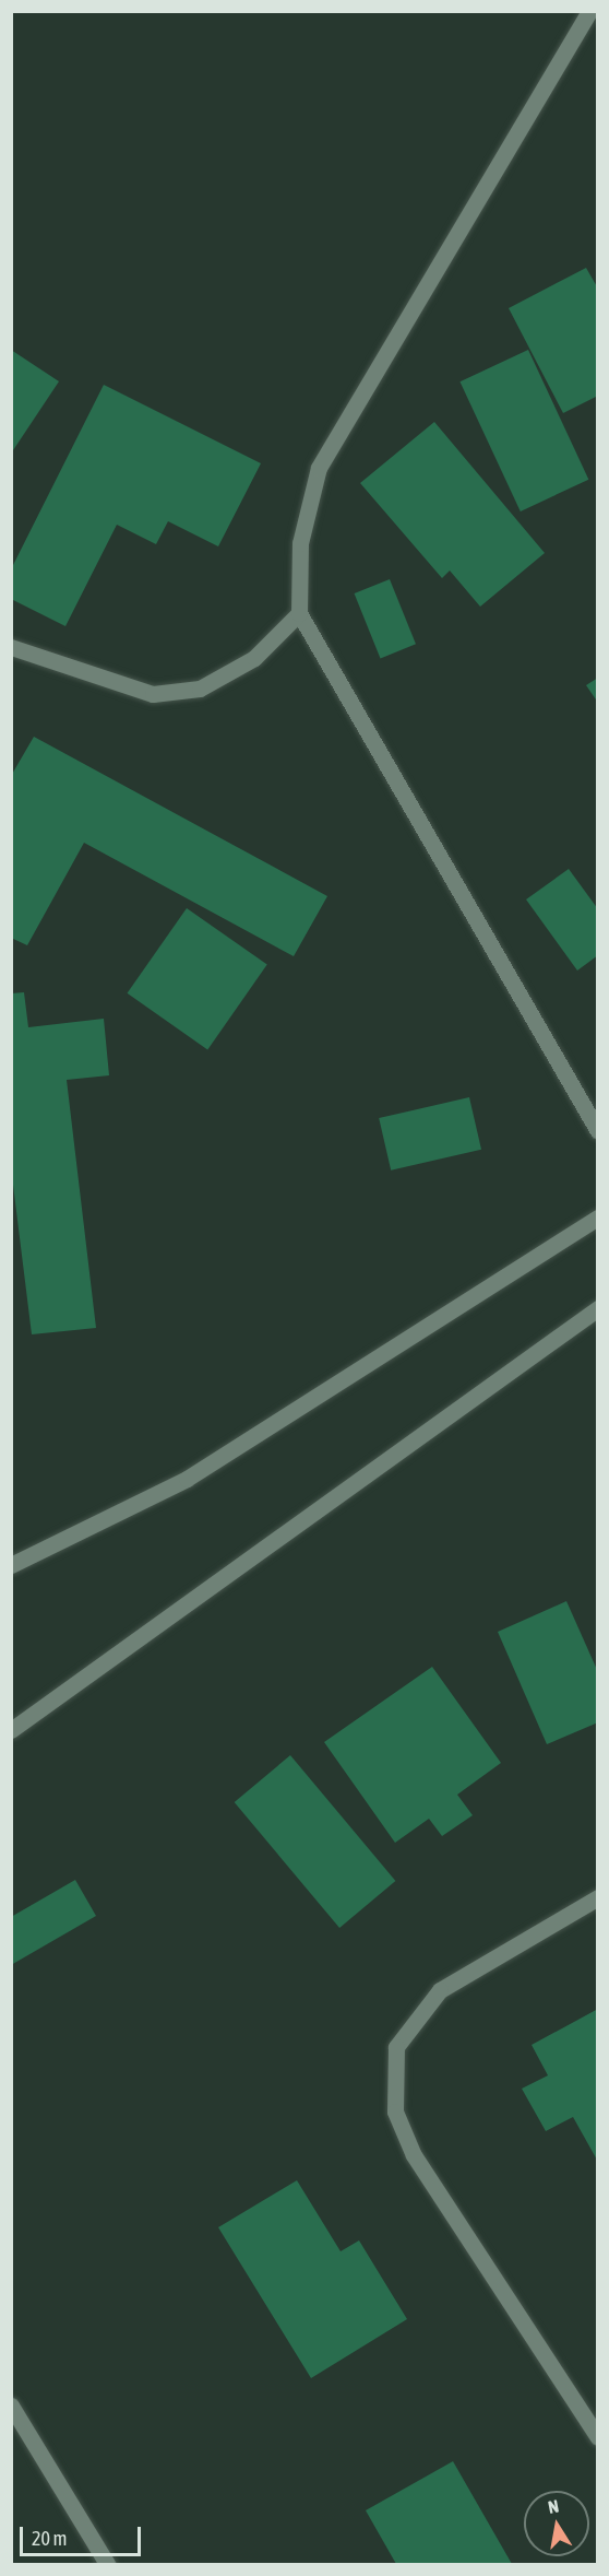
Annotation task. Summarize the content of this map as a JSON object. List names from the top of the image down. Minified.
{"scale_bar":"20 m","north":"top"}
